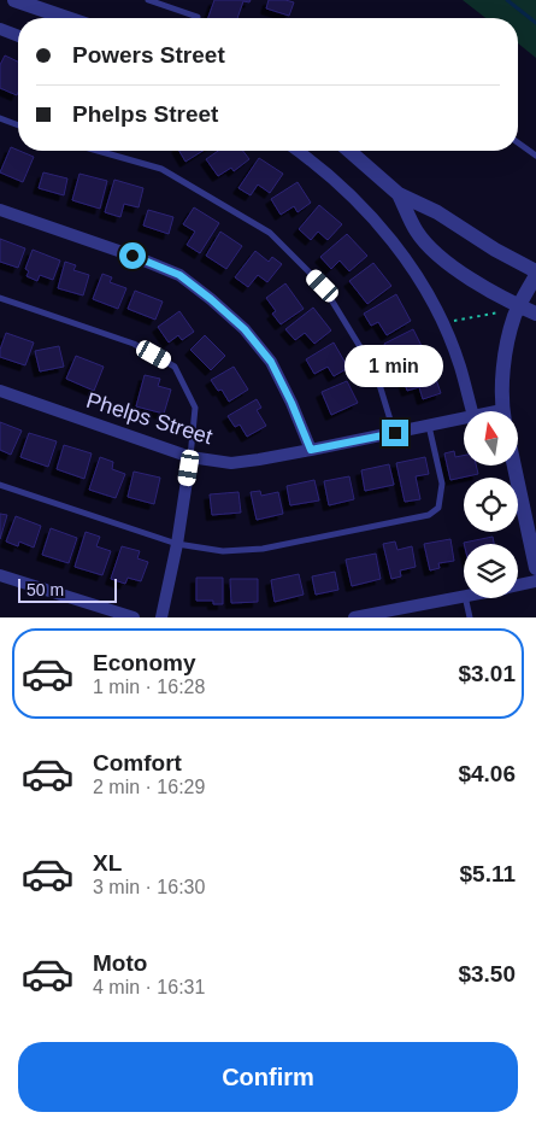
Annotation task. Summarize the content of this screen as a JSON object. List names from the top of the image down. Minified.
{"streets":{"street":["Phelps Street"]},"scale_bar":"50 m","north":"top","page":{"banner":["Powers Street","Phelps Street"],"bubble":"1 min","scale":"50 m","list":[{"name":"Economy","note":"1 min · 16:28","value":"$3.01"},{"name":"Comfort","note":"2 min · 16:29","value":"$4.06"},{"name":"XL","note":"3 min · 16:30","value":"$5.11"},{"name":"Moto","note":"4 min · 16:31","value":"$3.50"}],"buttons":"Confirm"}}
